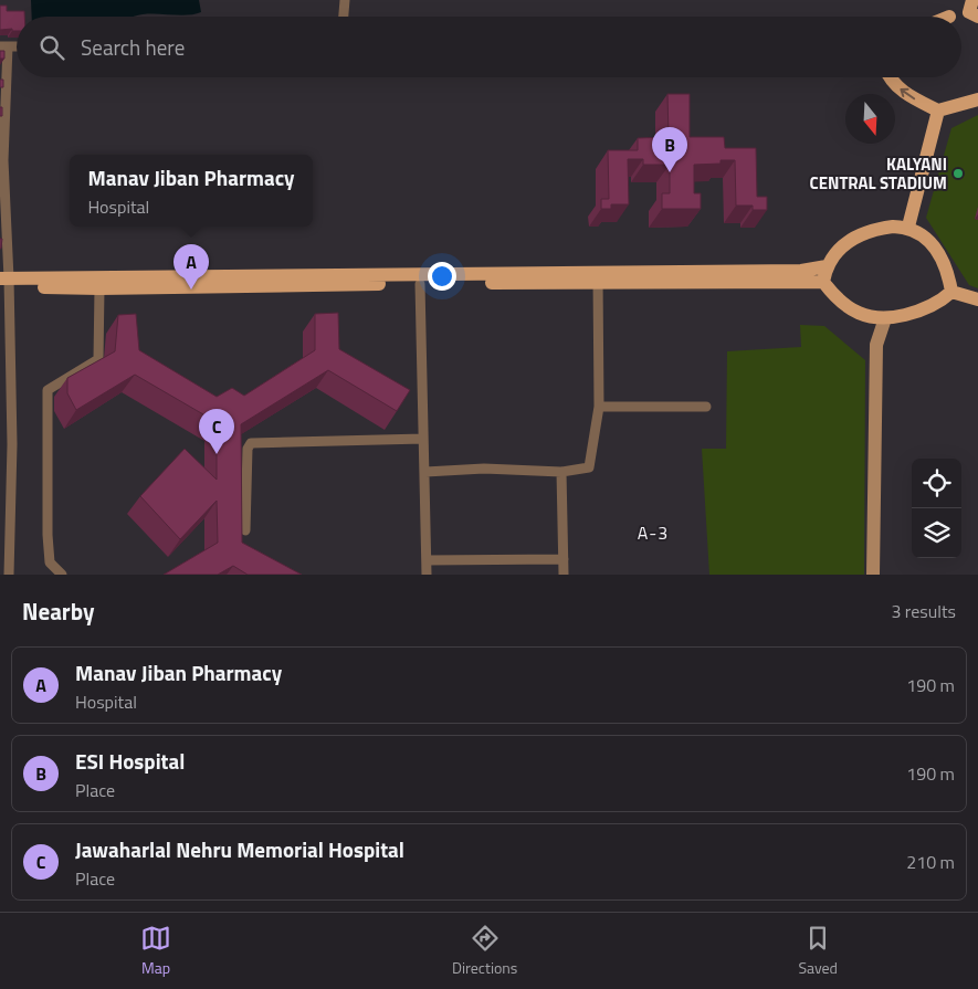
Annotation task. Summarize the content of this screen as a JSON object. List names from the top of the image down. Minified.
{"districts":["A-3"],"places":["KALYANI CENTRAL STADIUM"],"north":"bottom","page":{"search":"Search here","pins":["B","A","C"],"popup":["Manav Jiban Pharmacy","Hospital"],"heading":["Nearby","3 results"],"list":[{"mark":"A","name":"Manav Jiban Pharmacy","note":"Hospital","value":"190 m"},{"mark":"B","name":"ESI Hospital","note":"Place","value":"190 m"},{"mark":"C","name":"Jawaharlal Nehru Memorial Hospital","note":"Place","value":"210 m"}],"nav":["Map","Directions","Saved"]}}
